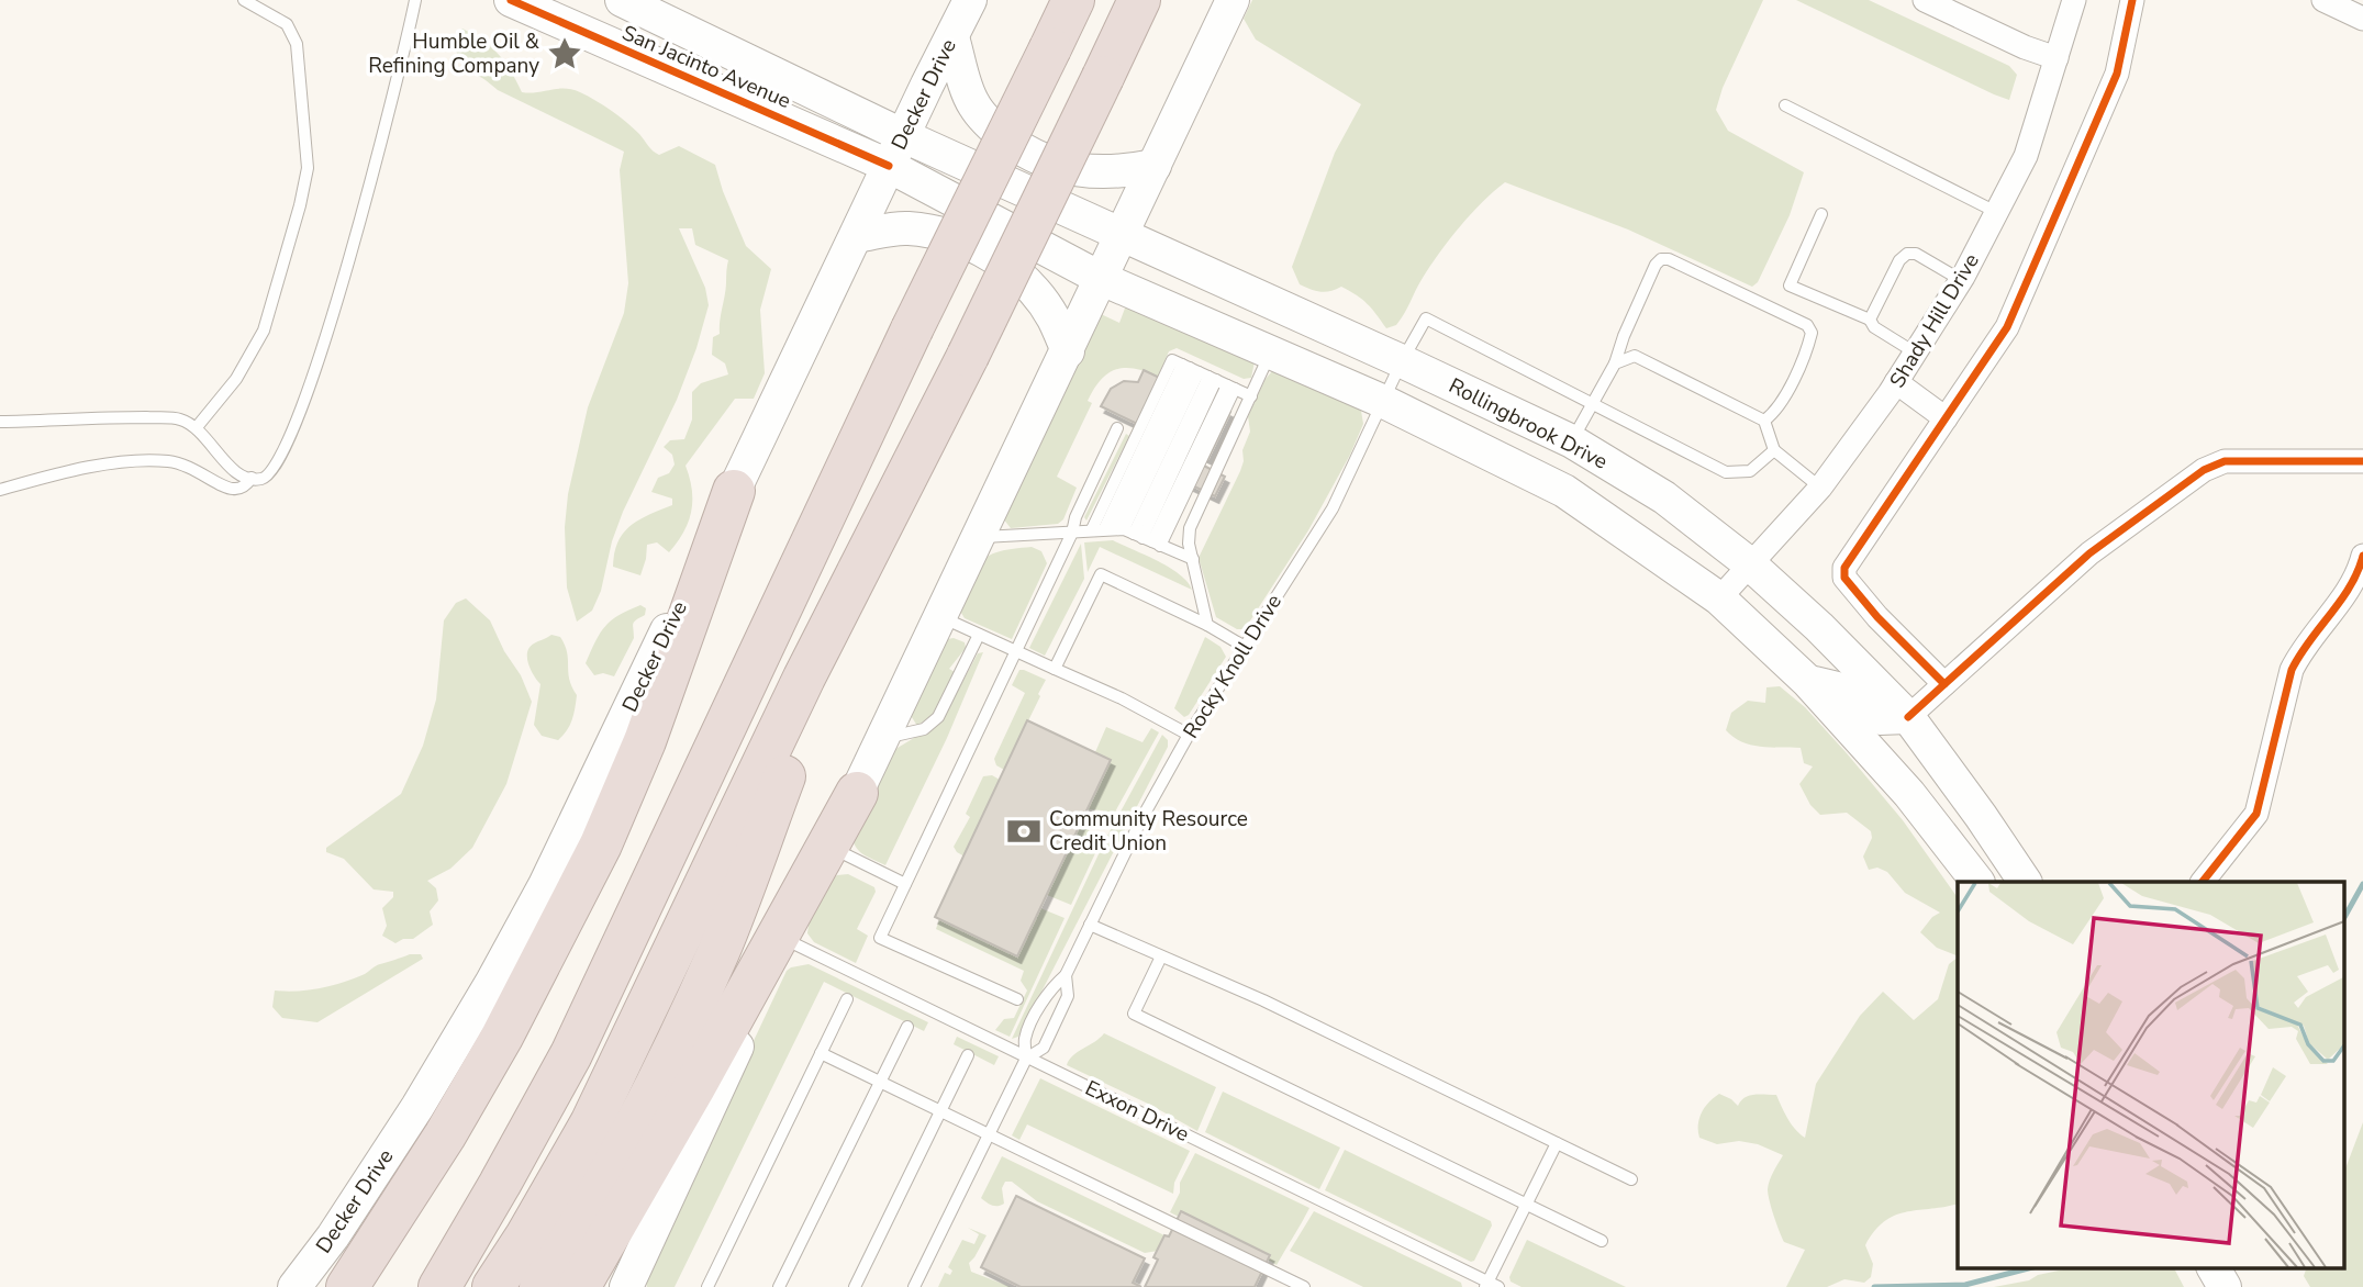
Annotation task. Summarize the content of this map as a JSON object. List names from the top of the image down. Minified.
{"streets":{"main road":["San Jacinto Avenue","Decker Drive","Rollingbrook Drive"],"street":["Shady Hill Drive"],"lane":["Rocky Knoll Drive","Exxon Drive"]},"crossings":[["San Jacinto Avenue","Decker Drive"],["San Jacinto Avenue","Rollingbrook Drive"],["Decker Drive","Rollingbrook Drive"],["Shady Hill Drive","Rollingbrook Drive"],["Rollingbrook Drive","Rocky Knoll Drive"],["Rocky Knoll Drive","Exxon Drive"]],"places":{"place":["Humble Oil & Refining Company"],"bank":["Community Resource Credit Union"]}}
